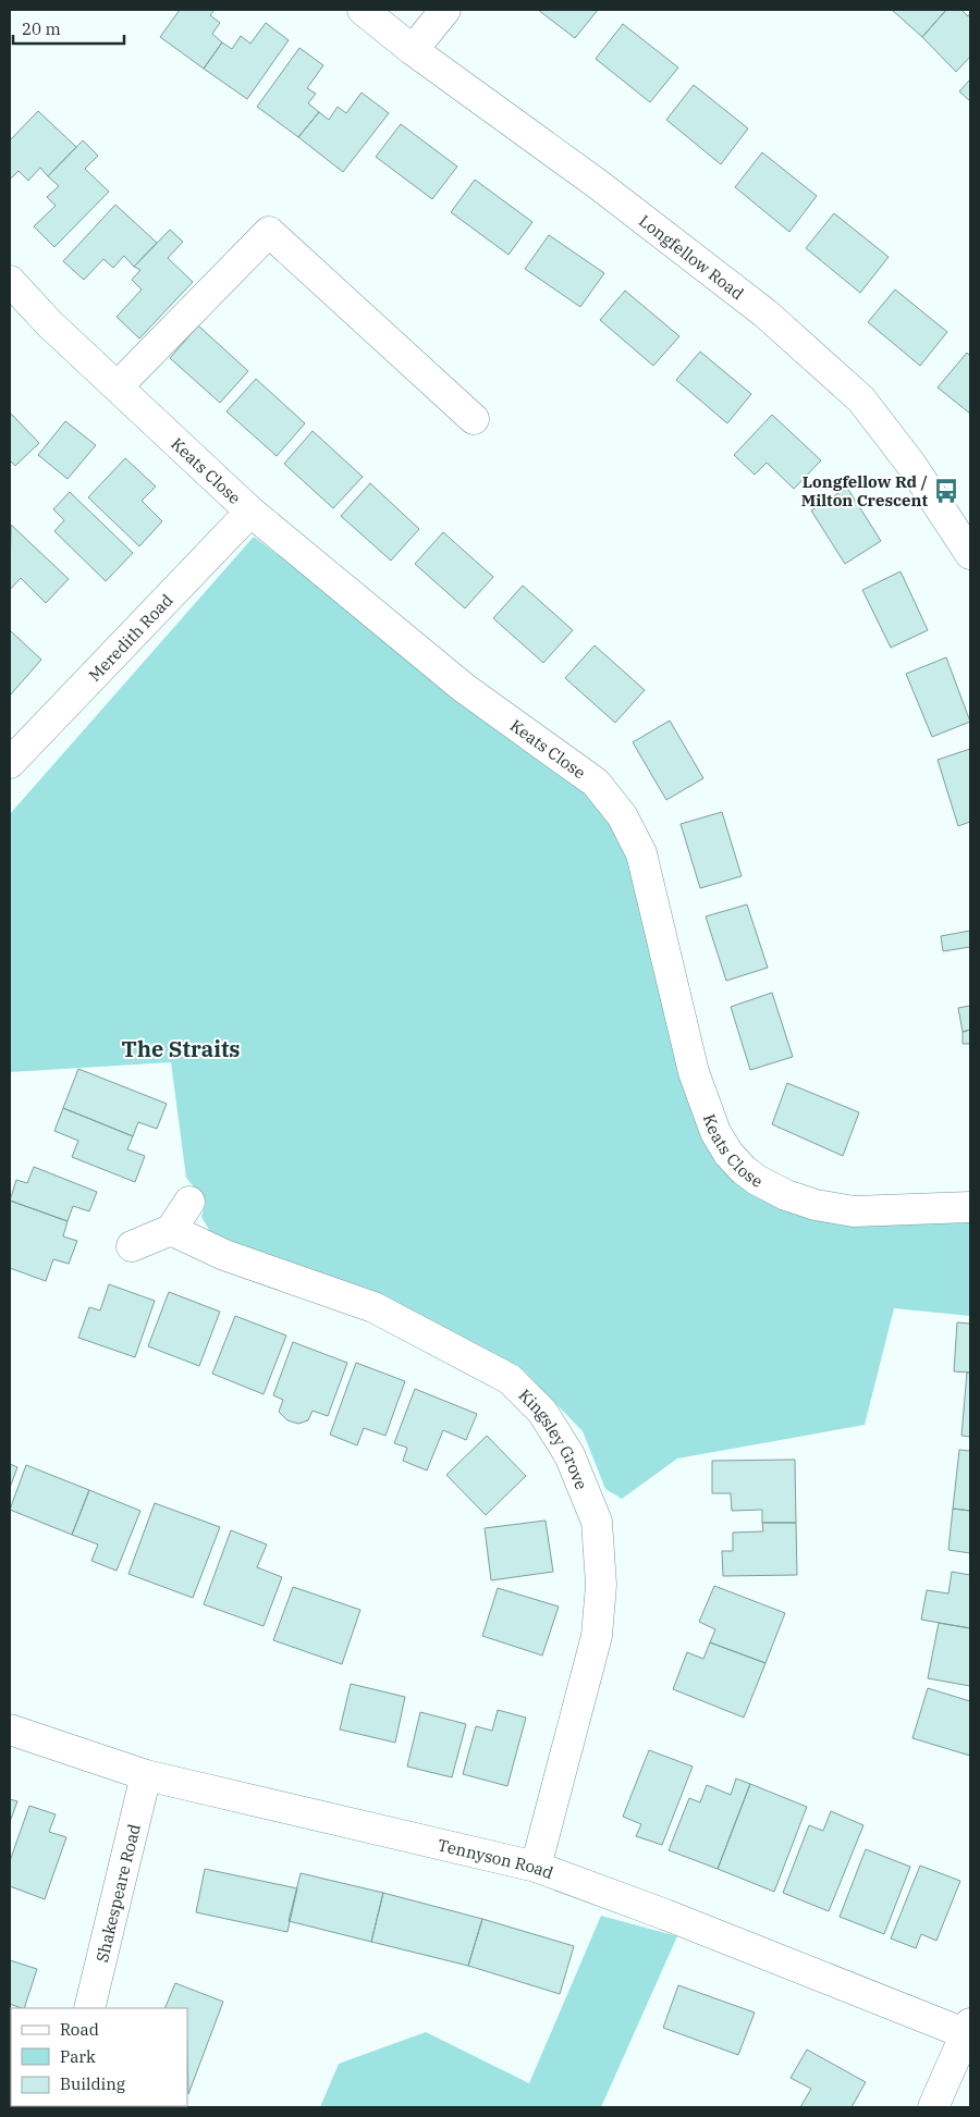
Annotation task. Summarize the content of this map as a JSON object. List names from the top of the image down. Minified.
{"streets":{"street":["Longfellow Road","Keats Close","Meredith Road","Kingsley Grove","Tennyson Road","Shakespeare Road"]},"crossings":[["Keats Close","Meredith Road"],["Kingsley Grove","Tennyson Road"],["Tennyson Road","Shakespeare Road"]],"districts":["The Straits"],"places":{"bus stop":["Longfellow Rd / Milton Crescent"]},"legend":["Road","Park","Building"],"scale_bar":"20 m"}
